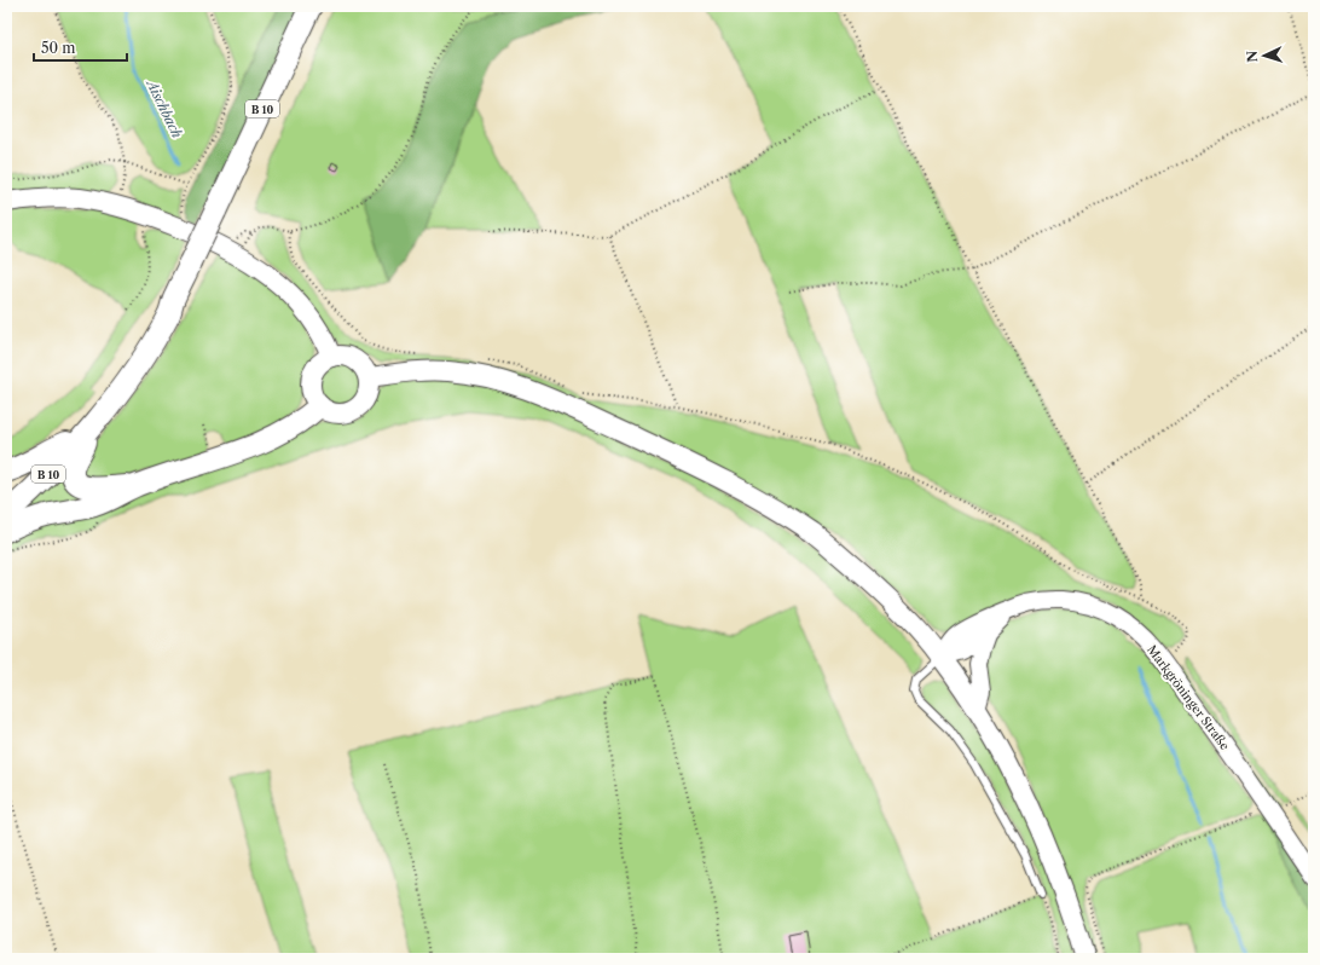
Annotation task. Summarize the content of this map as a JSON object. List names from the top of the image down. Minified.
{"streets":{"main road":["B 10"],"street":["Markgröninger Straße"]},"water":["Aischbach"],"scale_bar":"50 m","north":"left"}
